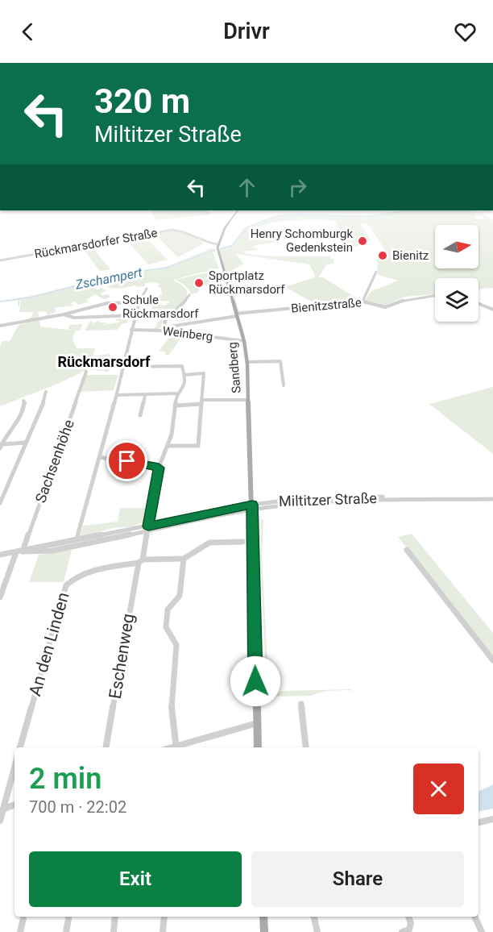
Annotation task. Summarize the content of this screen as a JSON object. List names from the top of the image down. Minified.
{"streets":{"main road":["Sandberg"],"street":["Rückmarsdorfer Straße","Bienitzstraße","Weinberg","Sachsenhöhe","Miltitzer Straße","An den Linden","Eschenweg"]},"crossings":[["Rückmarsdorfer Straße","Sandberg"],["Bienitzstraße","Sandberg"],["Weinberg","Sandberg"],["Sandberg","Miltitzer Straße"],["Sachsenhöhe","Miltitzer Straße"],["Miltitzer Straße","Eschenweg"],["An den Linden","Eschenweg"]],"districts":["Rückmarsdorf"],"water":["Zschampert"],"places":["Henry Schomburgk Gedenkstein","Bienitz","Sportplatz Rückmarsdorf","Schule Rückmarsdorf"],"north":"right","page":{"header":"Drivr","turn":["320 m","Miltitzer Straße"],"heading":["2 min","700 m · 22:02"],"buttons":["Exit","Share"]}}
